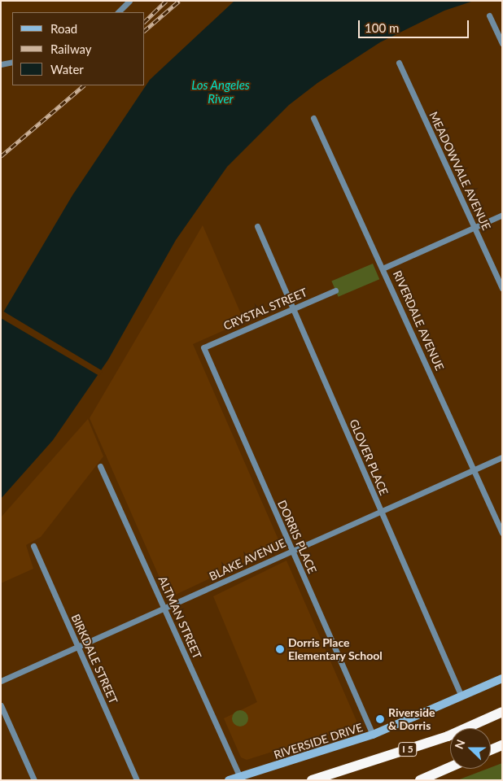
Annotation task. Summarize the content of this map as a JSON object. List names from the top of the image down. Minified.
{"streets":{"highway":["I 5"],"main road":["RIVERSIDE DRIVE"],"street":["MEADOWVALE AVENUE","CRYSTAL STREET","RIVERDALE AVENUE","GLOVER PLACE","DORRIS PLACE","BLAKE AVENUE","ALTMAN STREET","BIRKDALE STREET"]},"crossings":[["CRYSTAL STREET","GLOVER PLACE"],["CRYSTAL STREET","DORRIS PLACE"],["RIVERDALE AVENUE","BLAKE AVENUE"],["GLOVER PLACE","BLAKE AVENUE"],["GLOVER PLACE","RIVERSIDE DRIVE"],["DORRIS PLACE","BLAKE AVENUE"],["DORRIS PLACE","RIVERSIDE DRIVE"],["BLAKE AVENUE","ALTMAN STREET"],["BLAKE AVENUE","BIRKDALE STREET"],["ALTMAN STREET","RIVERSIDE DRIVE"]],"water":["Los Angeles River"],"places":["Dorris Place Elementary School","Riverside & Dorris"],"legend":["Road","Railway","Water"],"scale_bar":"100 m","north":"left"}
